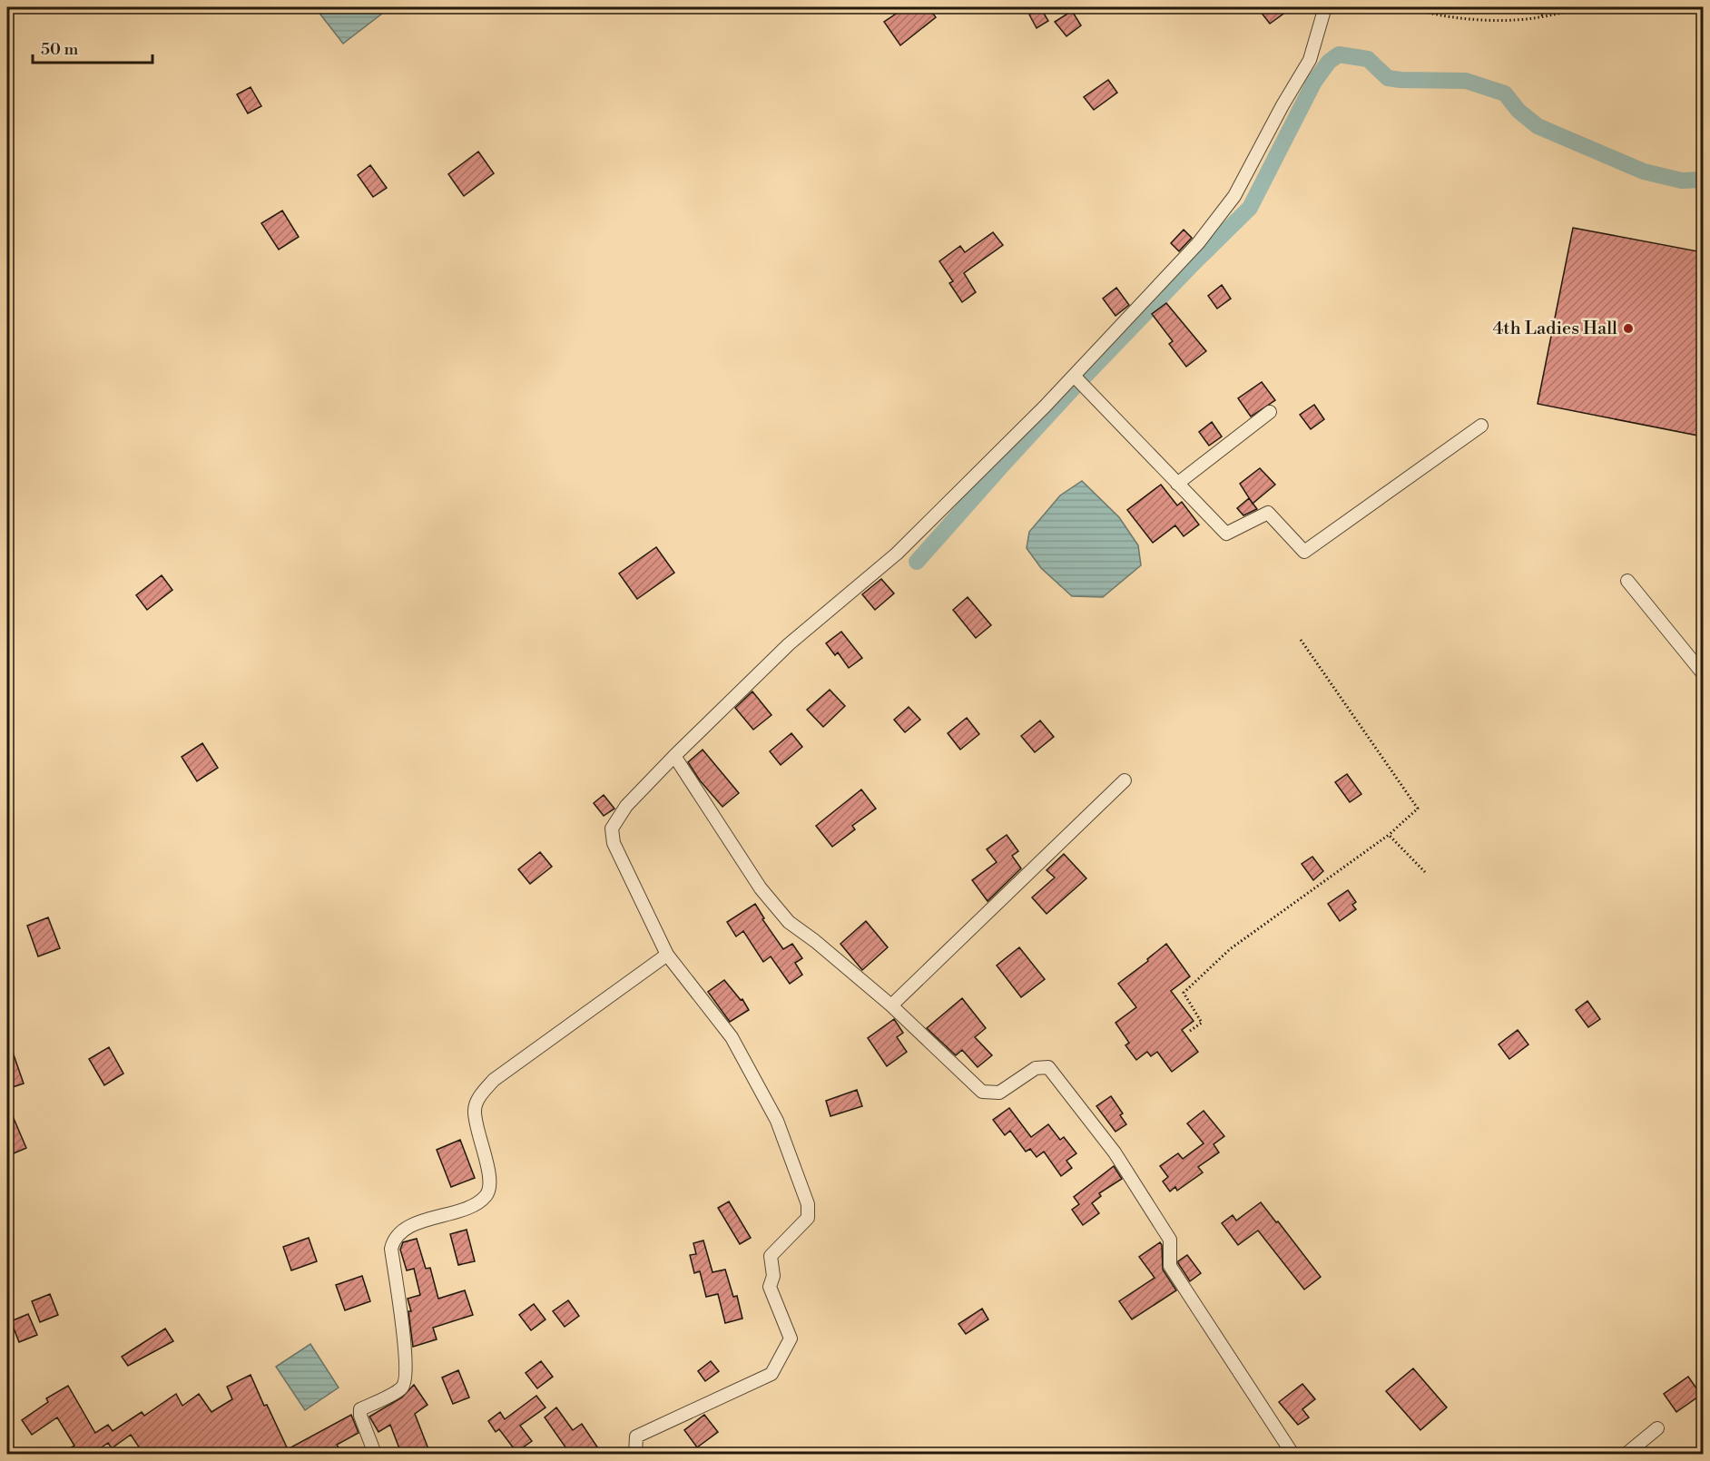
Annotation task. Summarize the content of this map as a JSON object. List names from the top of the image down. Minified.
{"places":["4th Ladies Hall"],"scale_bar":"50 m"}
